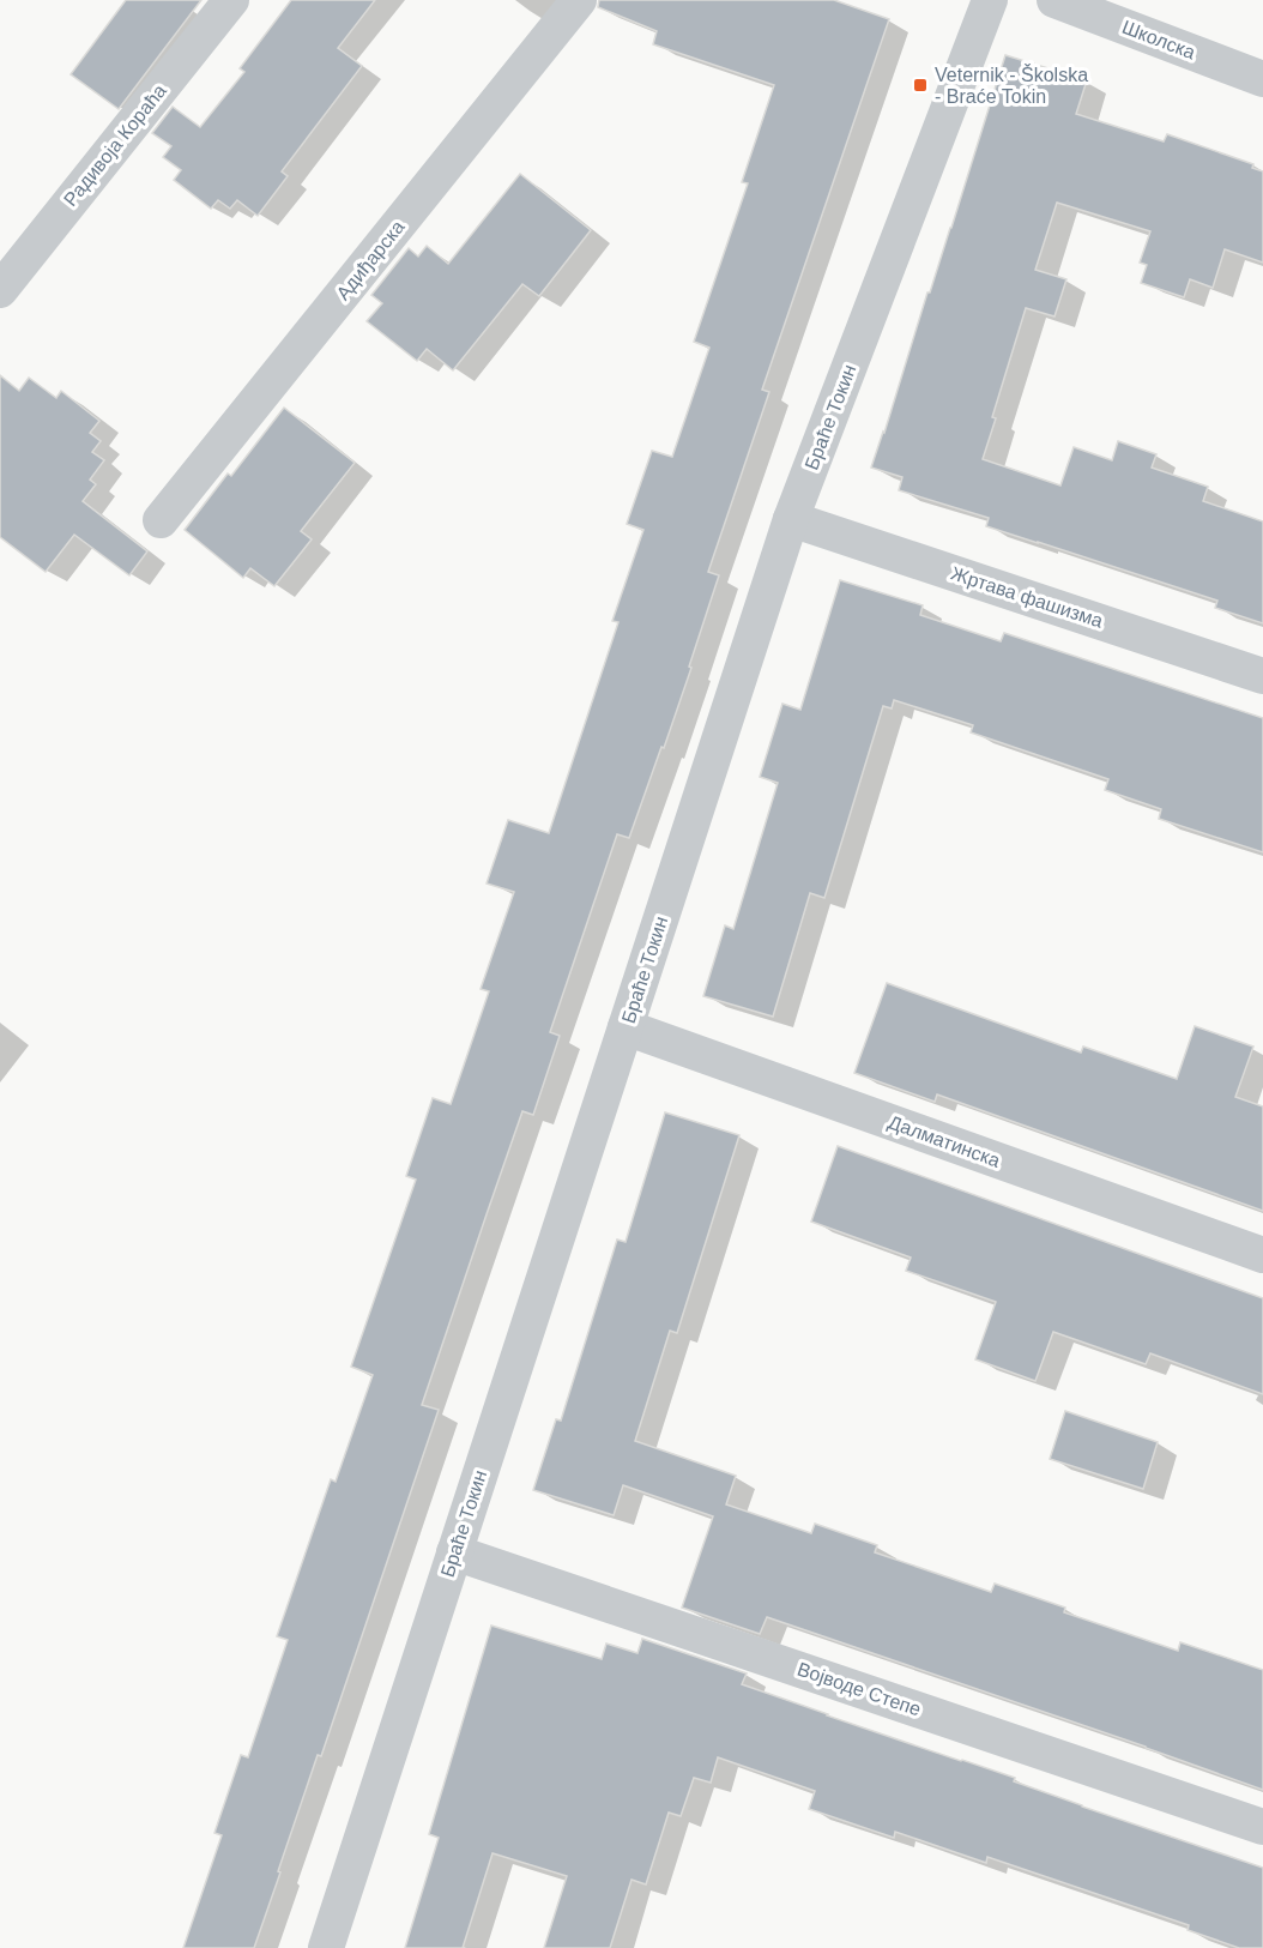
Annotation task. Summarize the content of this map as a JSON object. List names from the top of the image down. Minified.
{"streets":{"street":["Школска","Радивоја Кораћа","Адиђарска","Браће Токин","Жртава фашизма","Далматинска","Војводе Степе"]},"crossings":[["Браће Токин","Жртава фашизма"],["Браће Токин","Далматинска"],["Браће Токин","Војводе Степе"]],"places":{"transit":["Veternik - Školska - Braće Tokin"]}}
